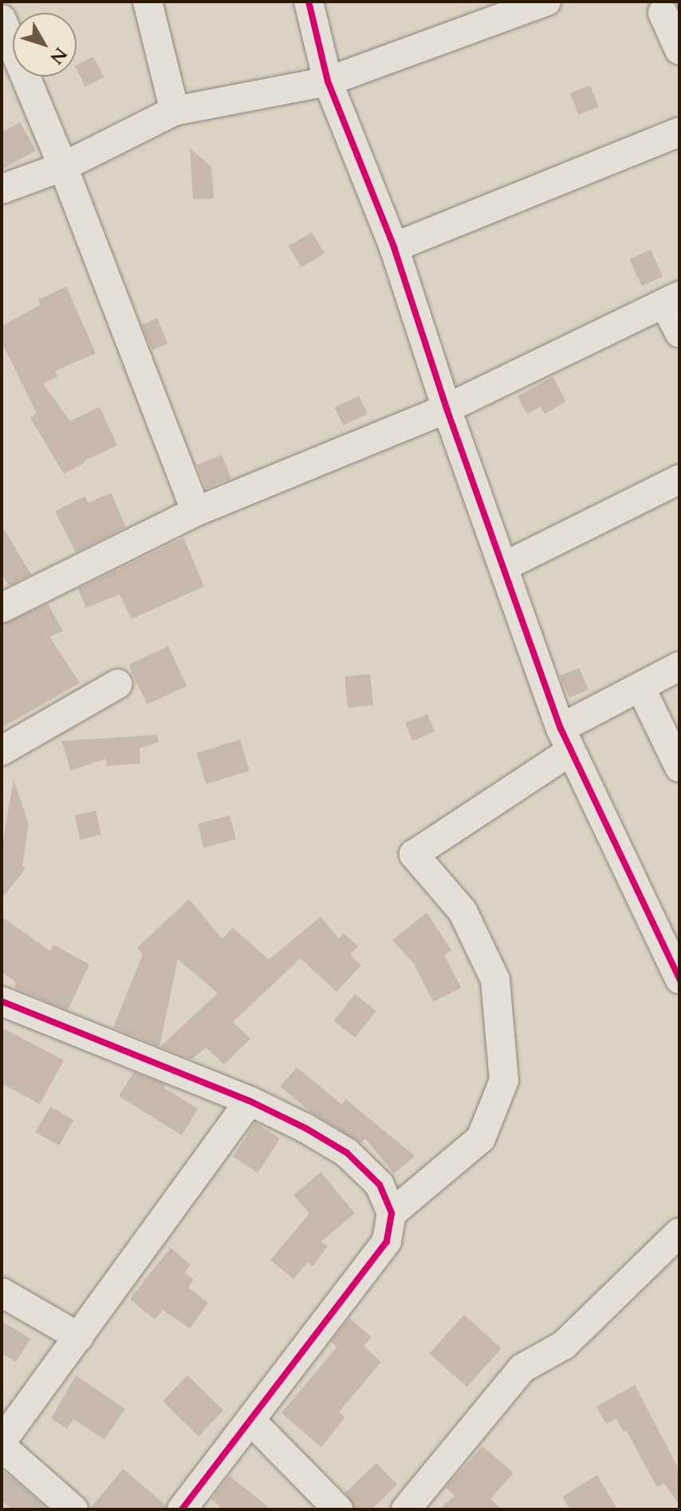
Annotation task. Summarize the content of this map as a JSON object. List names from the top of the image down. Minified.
{"north":"bottom right"}
